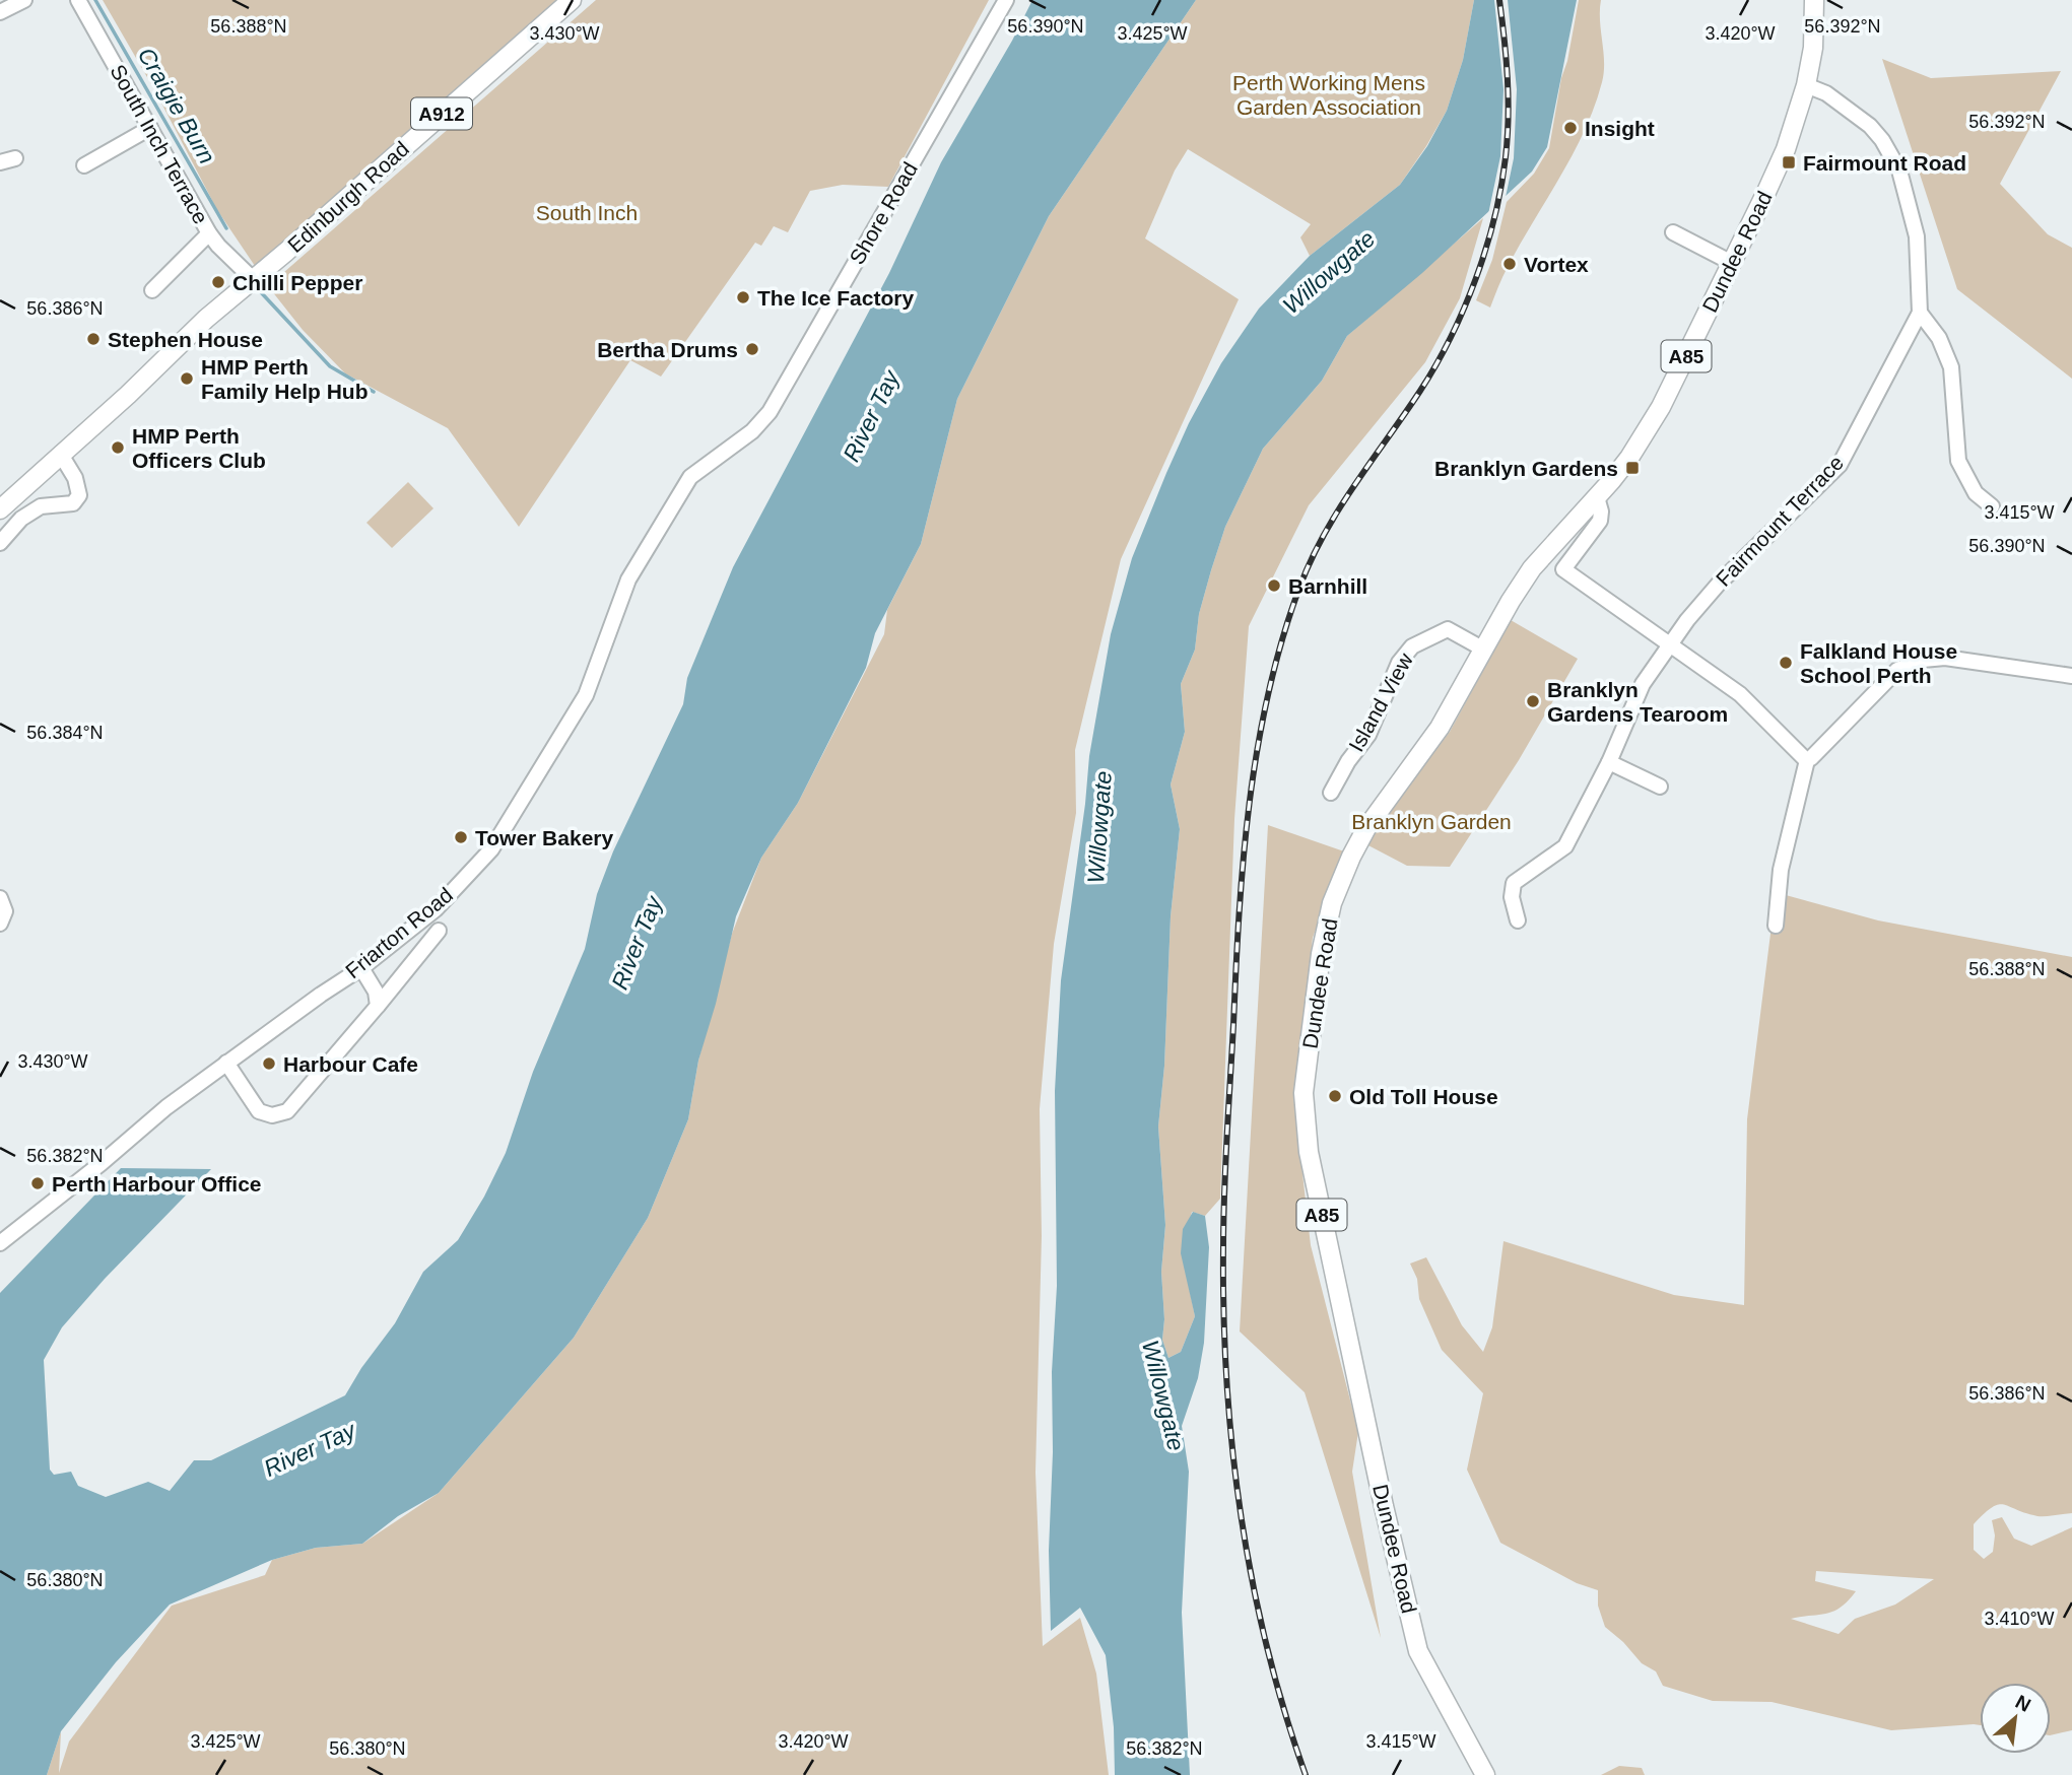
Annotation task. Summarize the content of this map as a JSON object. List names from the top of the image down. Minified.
{"streets":{"main road":["A912","Edinburgh Road","Dundee Road","A85"],"street":["South Inch Terrace","Shore Road","Fairmount Terrace","Island View","Friarton Road"]},"crossings":[["South Inch Terrace","Edinburgh Road"],["Shore Road","Friarton Road"],["Dundee Road","Island View"]],"water":["Craigie Burn","Willowgate","River Tay"],"parks":["Perth Working Mens Garden Association","South Inch","Branklyn Garden"],"places":{"other":["Insight","Vortex","Chilli Pepper","The Ice Factory","Stephen House","Bertha Drums","HMP Perth Family Help Hub","HMP Perth Officers Club","Barnhill","Falkland House School Perth","Branklyn Gardens Tearoom","Tower Bakery","Harbour Cafe","Old Toll House","Perth Harbour Office"],"transit":["Fairmount Road","Branklyn Gardens"]},"north":"top right","coordinates":["56.388°N","56.390°N","56.392°N","3.430°W","3.425°W","3.420°W","56.386°N","3.415°W","56.384°N","56.382°N","56.380°N","3.410°W"]}
